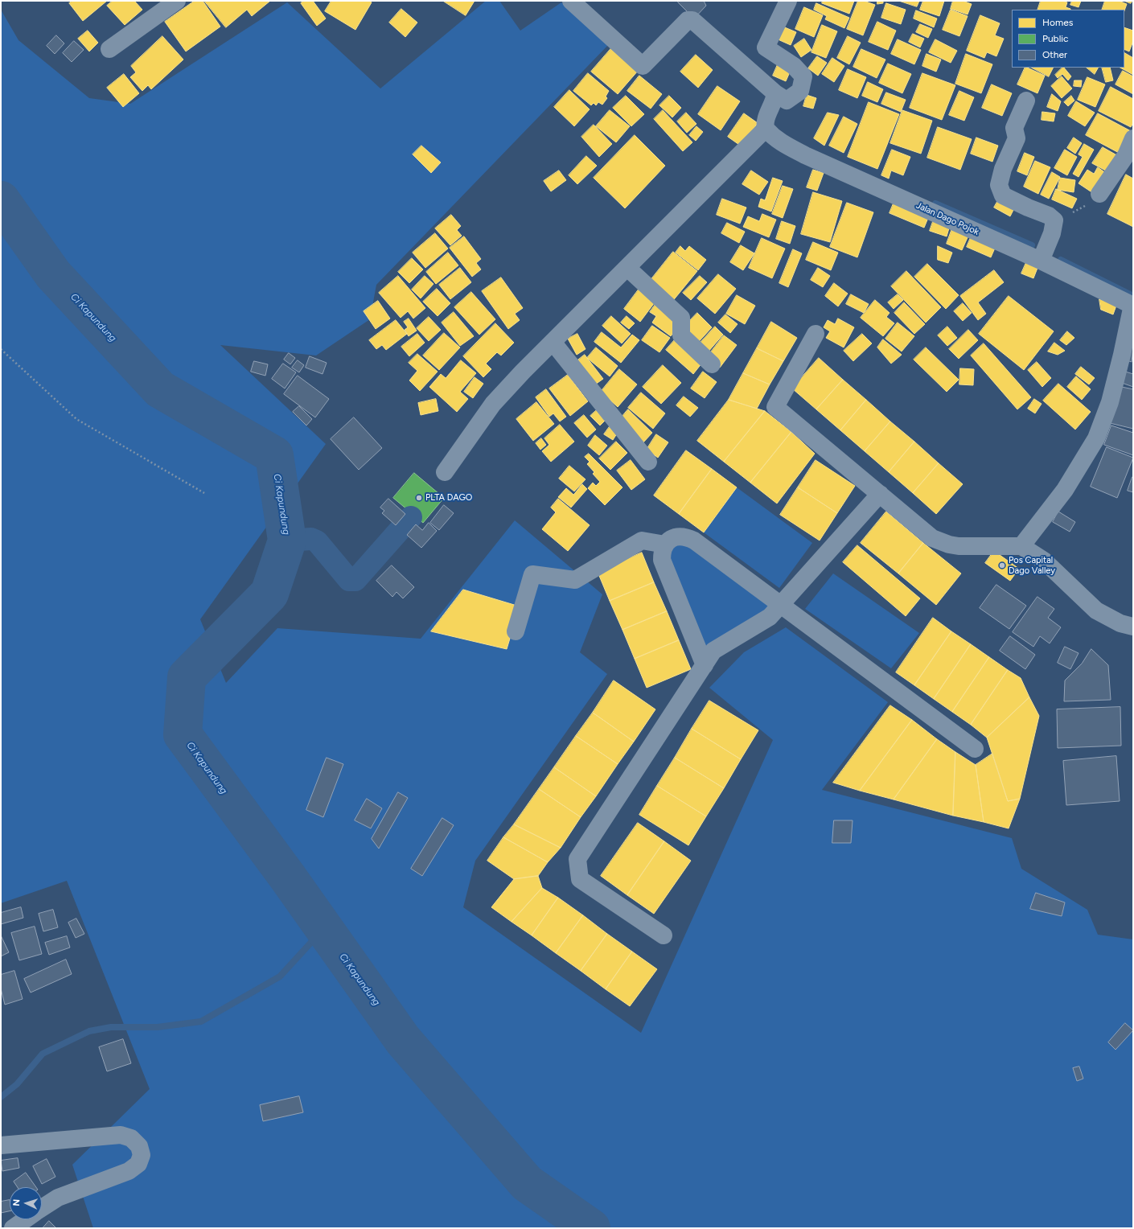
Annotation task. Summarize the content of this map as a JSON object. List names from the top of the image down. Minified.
{"streets":{"street":["Jalan Dago Pojok"]},"water":["Ci Kapundung"],"places":["PLTA DAGO","Pos Capital Dago Valley"],"legend":["Homes","Public","Other"],"north":"left"}
